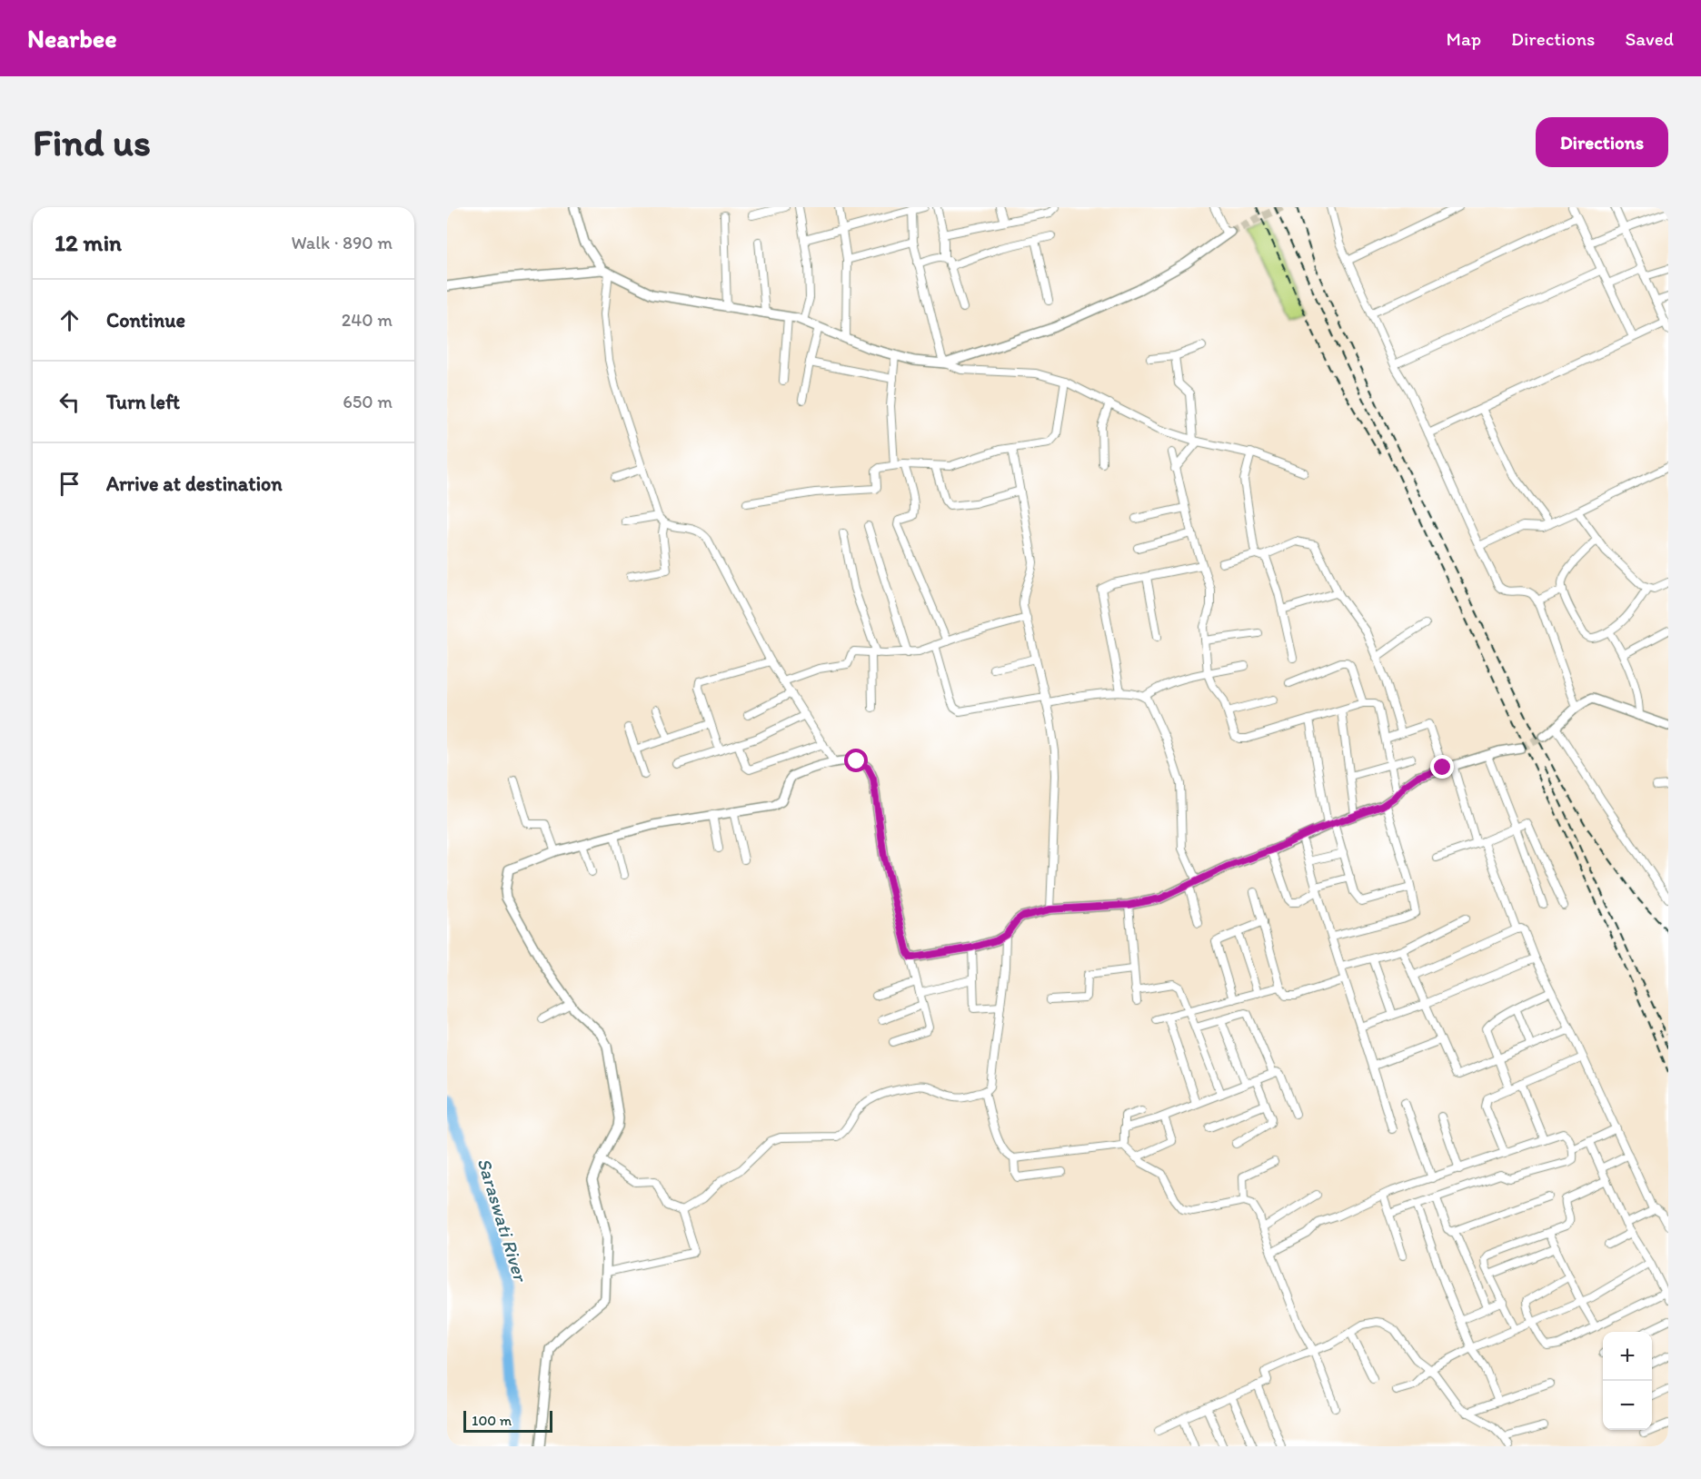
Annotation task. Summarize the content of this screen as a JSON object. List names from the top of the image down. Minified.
{"water":["Saraswati River"],"scale_bar":"100 m","page":{"header":"Nearbee","nav":["Map","Directions","Saved"],"buttons":"Directions","title":"Find us","heading":["12 min","Walk · 890 m"],"list":[["Continue","240 m"],["Turn left","650 m"],"Arrive at destination"],"map_buttons":["+","−"],"scale":"100 m"}}
